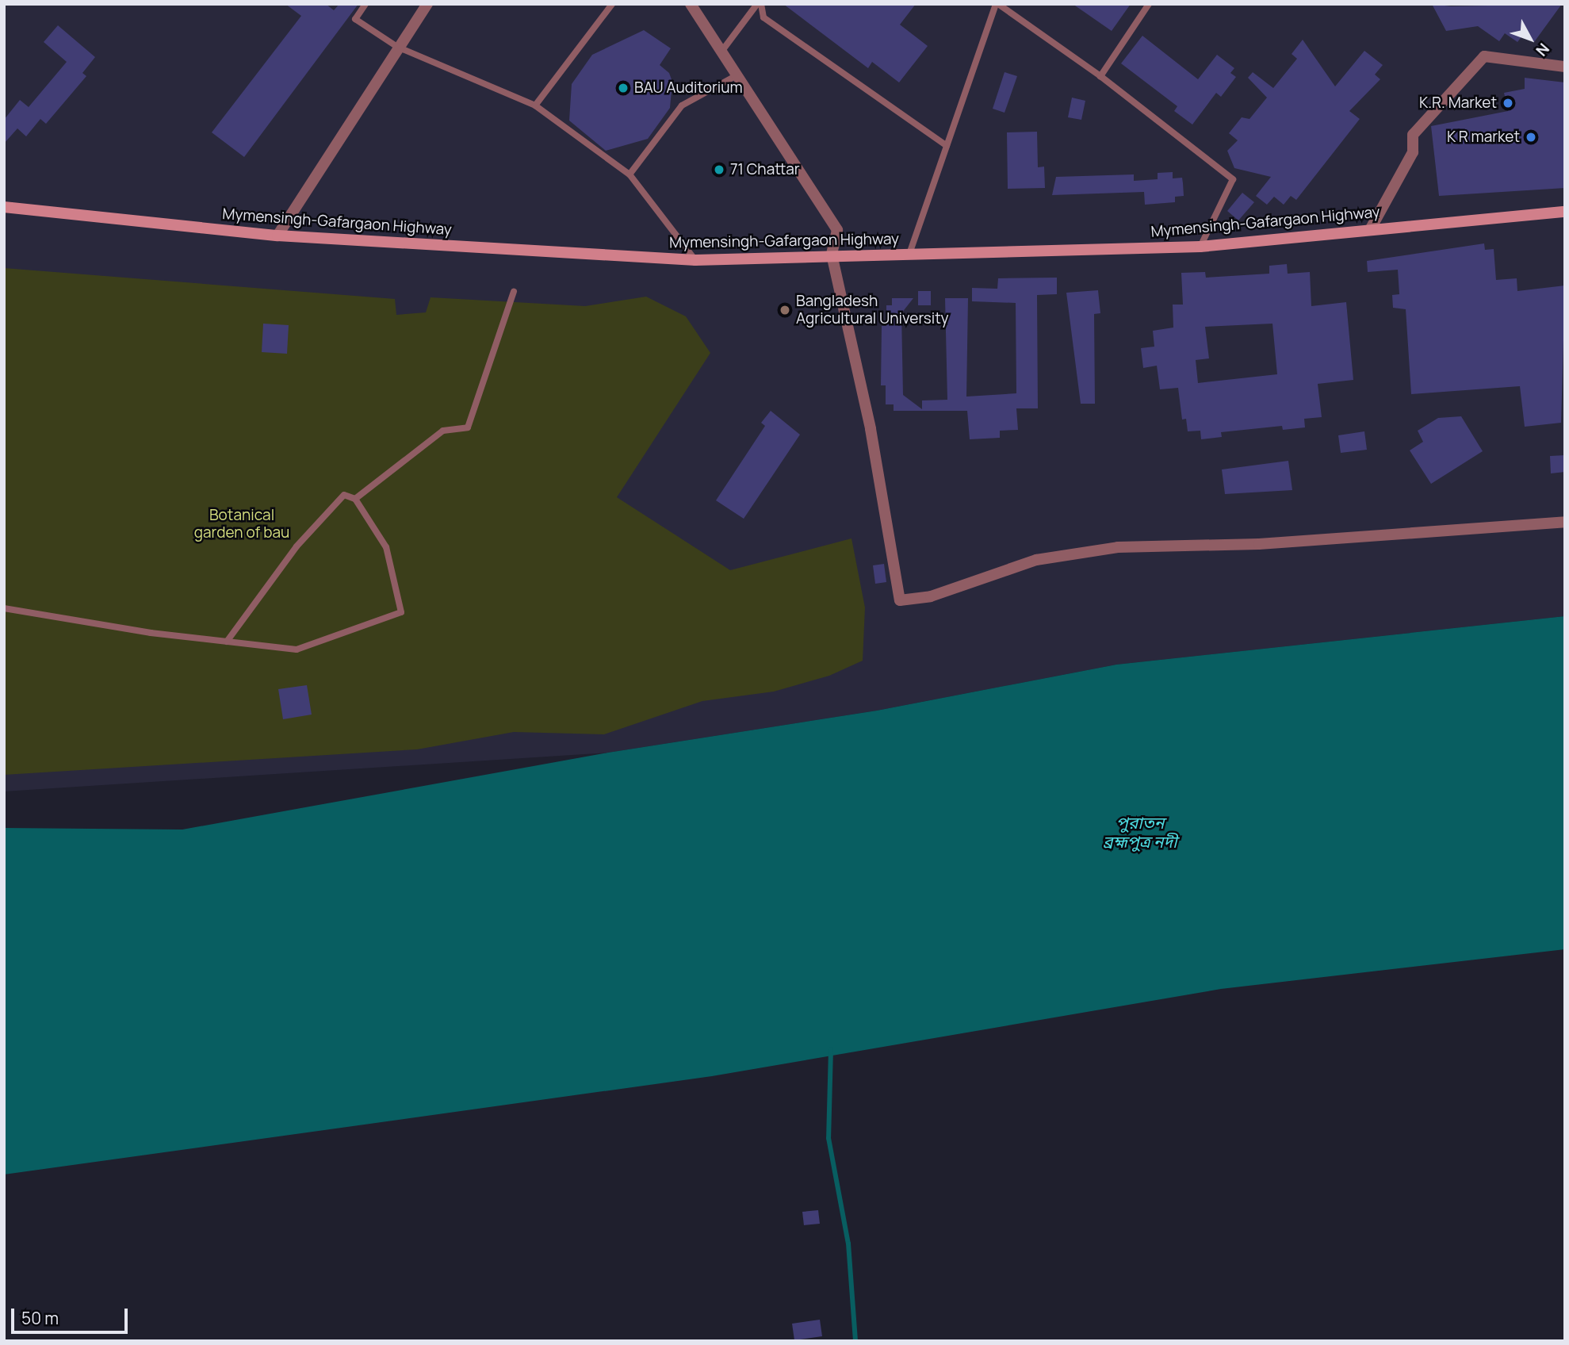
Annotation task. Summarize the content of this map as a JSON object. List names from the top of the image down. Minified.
{"streets":{"main road":["Mymensingh-Gafargaon Highway"]},"water":["পুরাতন ব্রহ্মপুত্র নদী"],"parks":["Botanical garden of bau"],"places":["BAU Auditorium","K.R. Market","K R market","71 Chattar","Bangladesh Agricultural University"],"scale_bar":"50 m","north":"bottom right"}
